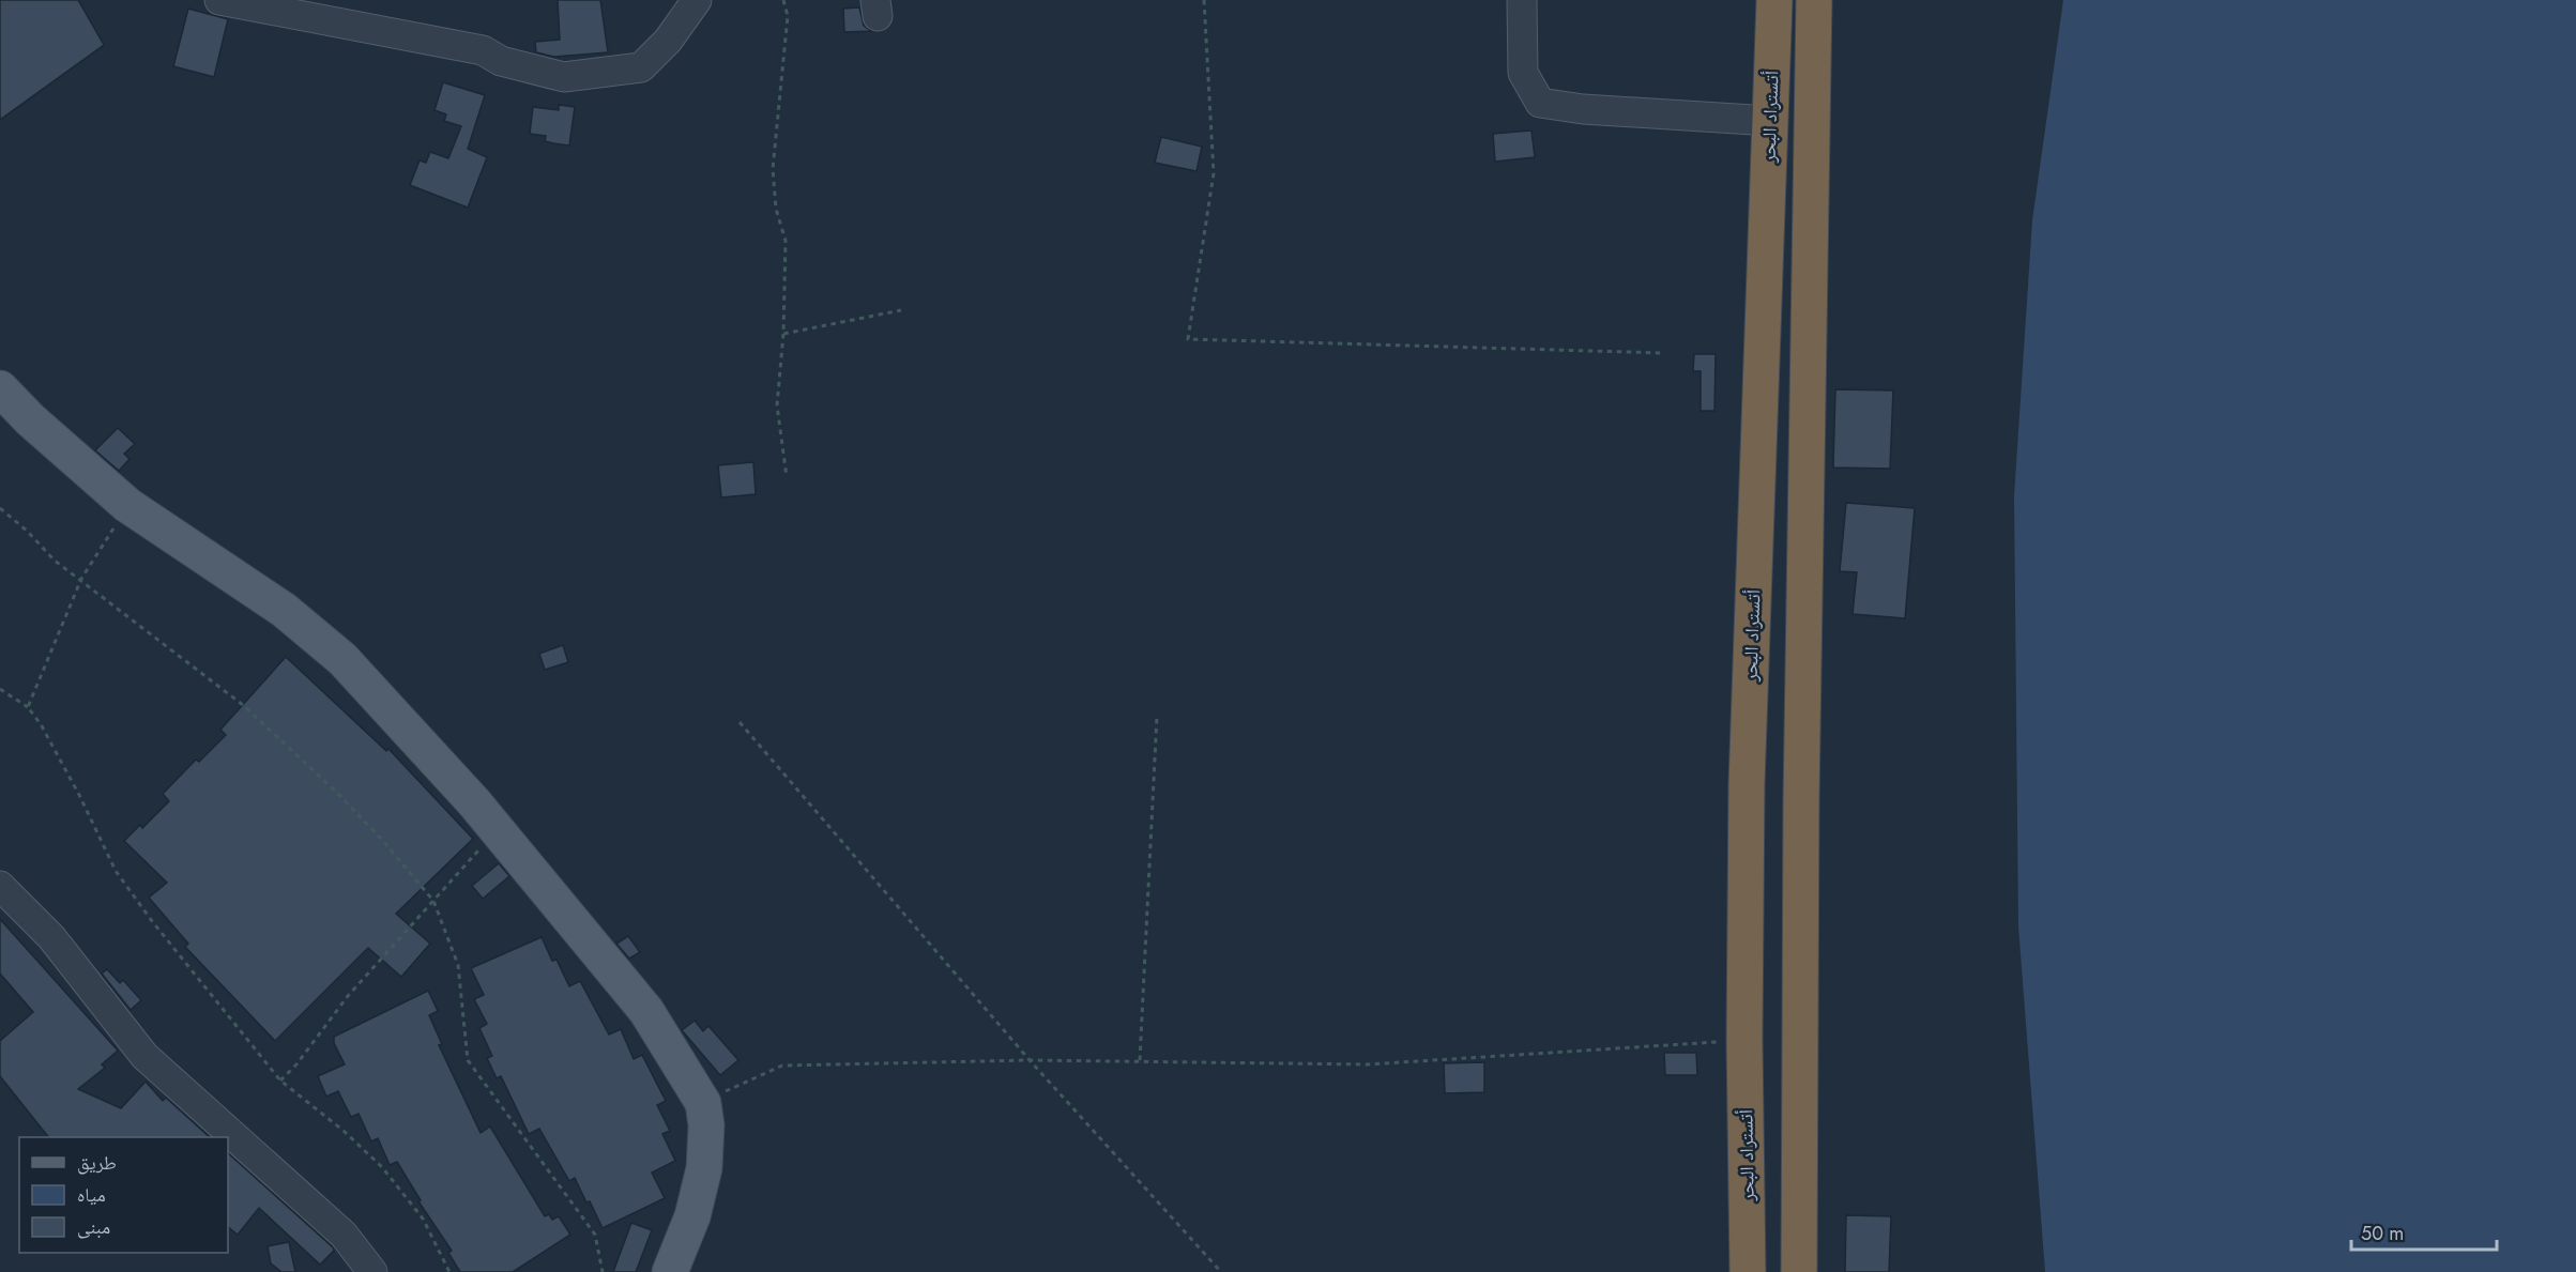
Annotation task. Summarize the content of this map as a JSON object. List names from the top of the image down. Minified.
{"streets":{"highway":["أتستراد البحر"]},"legend":["طريق","مياه","مبنى"],"scale_bar":"50 m"}
